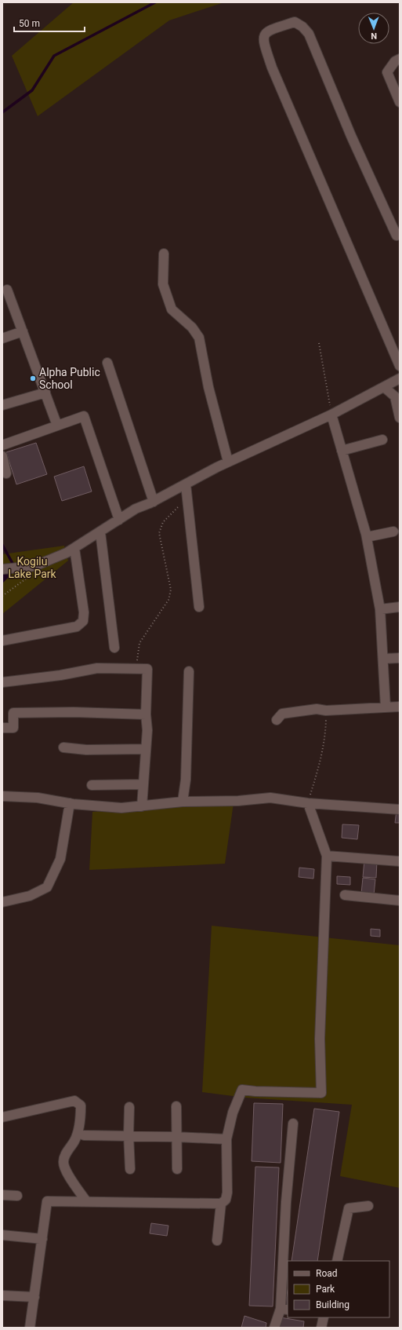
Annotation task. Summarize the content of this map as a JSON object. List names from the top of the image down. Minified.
{"parks":["Kogilu Lake Park"],"places":["Alpha Public School"],"legend":["Road","Park","Building"],"scale_bar":"50 m","north":"bottom"}
